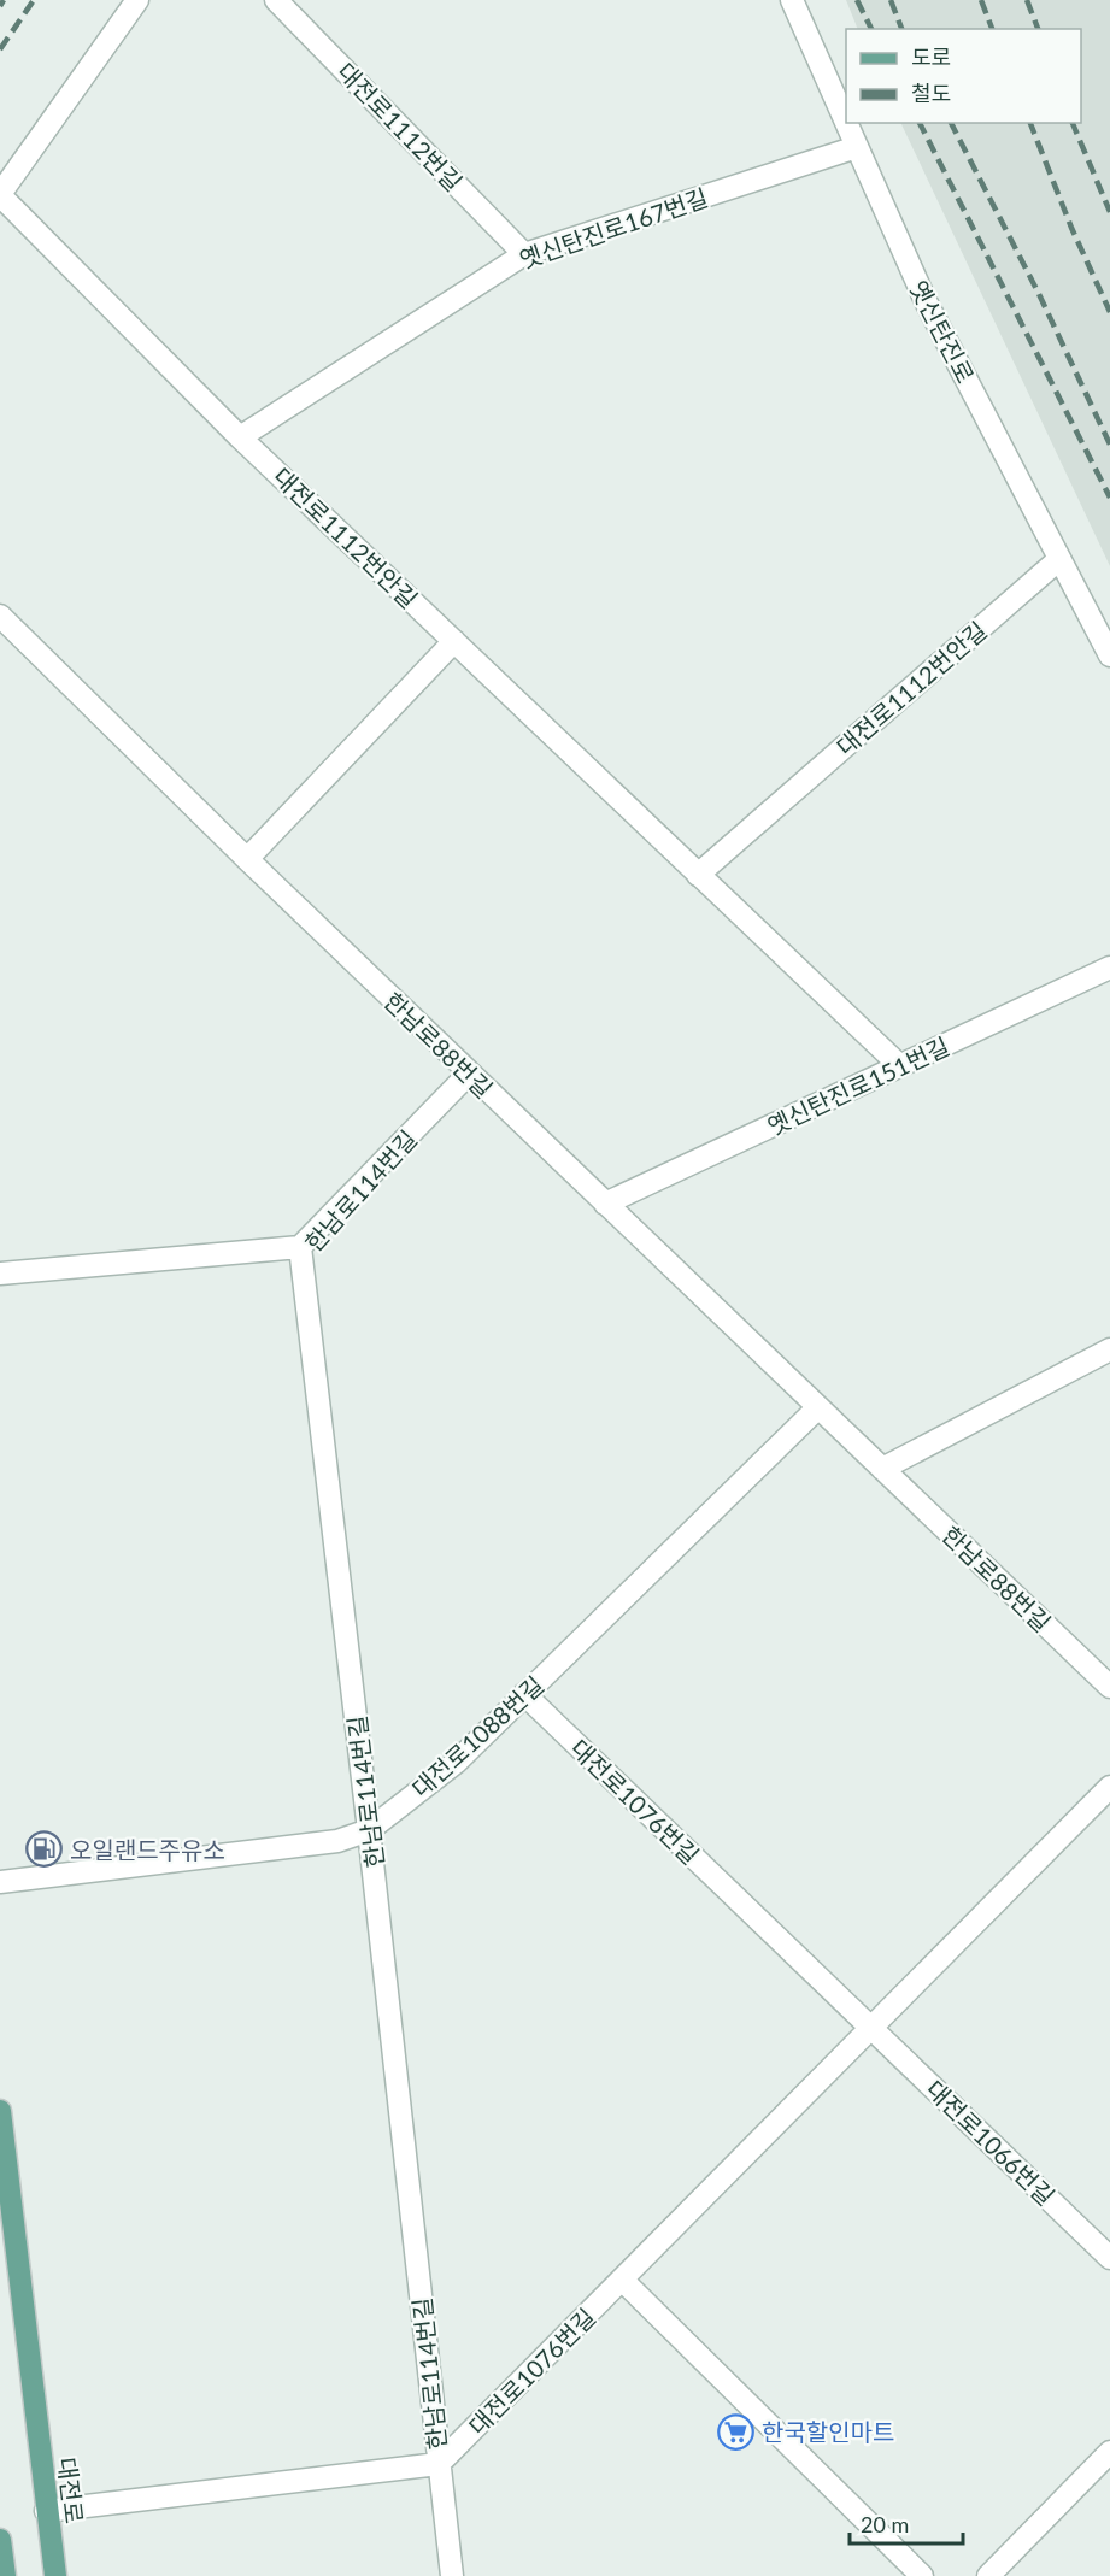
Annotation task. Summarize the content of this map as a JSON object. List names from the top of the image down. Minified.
{"streets":{"main road":["대전로"],"street":["대전로1112번길","옛신탄진로167번길","옛신탄진로","대전로1112번안길","한남로88번길","옛신탄진로151번길","한남로114번길","대전로1088번길","대전로1076번길","대전로1066번길"]},"crossings":[["대전로1112번길","옛신탄진로167번길"],["옛신탄진로167번길","옛신탄진로"],["옛신탄진로167번길","대전로1112번안길"],["옛신탄진로","대전로1112번안길"],["대전로1112번안길","옛신탄진로151번길"],["한남로88번길","옛신탄진로151번길"],["한남로88번길","한남로114번길"],["한남로88번길","대전로1088번길"],["한남로114번길","대전로1088번길"],["한남로114번길","대전로1076번길"],["대전로1088번길","대전로1076번길"],["대전로1076번길","대전로1066번길"]],"places":{"fuel station":["오일랜드주유소"],"supermarket":["한국할인마트"]},"legend":["도로","철도"],"scale_bar":"20 m"}
